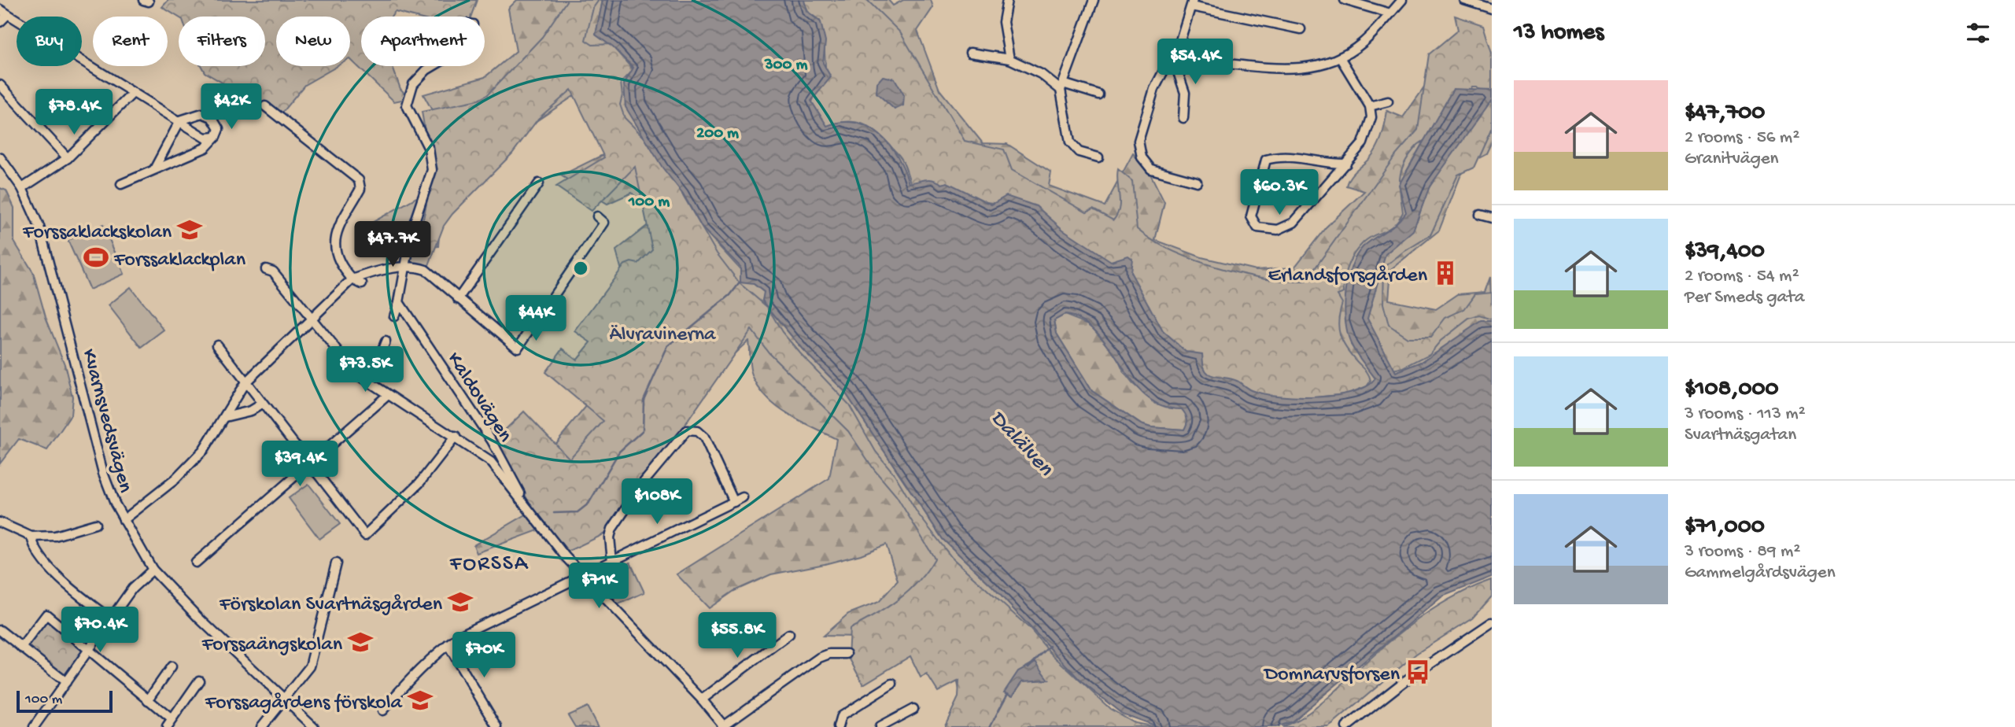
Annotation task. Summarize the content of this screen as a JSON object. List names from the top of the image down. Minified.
{"streets":{"street":["Kaldovägen","Kvarnsvedsvägen"]},"districts":["FORSSA"],"water":["Dalälven"],"parks":["Älvravinerna"],"places":{"school or university":["Forssaklackskolan","Förskolan Svartnäsgården","Forssaängskolan","Forssagårdens förskola"],"sports":["Forssaklackplan"],"building":["Erlandsforsgården"],"bus stop":["Domnarvsforsen"]},"scale_bar":"100 m","page":{"heading":"13 homes","chip":["Buy","Rent","Filters","New","Apartment"],"price":["$54.4K","$42K","$78.4K","$60.3K","$47.7K","$44K","$73.5K","$39.4K","$108K","$71K","$70.4K","$55.8K","$70K"],"list":[{"name":"$47,700","note":"2 rooms · 56 m² · Granitvägen"},{"name":"$39,400","note":"2 rooms · 54 m² · Per Smeds gata"},{"name":"$108,000","note":"3 rooms · 113 m² · Svartnäsgatan"},{"name":"$71,000","note":"3 rooms · 89 m² · Gammelgårdsvägen"}],"scale":"100 m"},"rings":["300 m","200 m","100 m"]}
